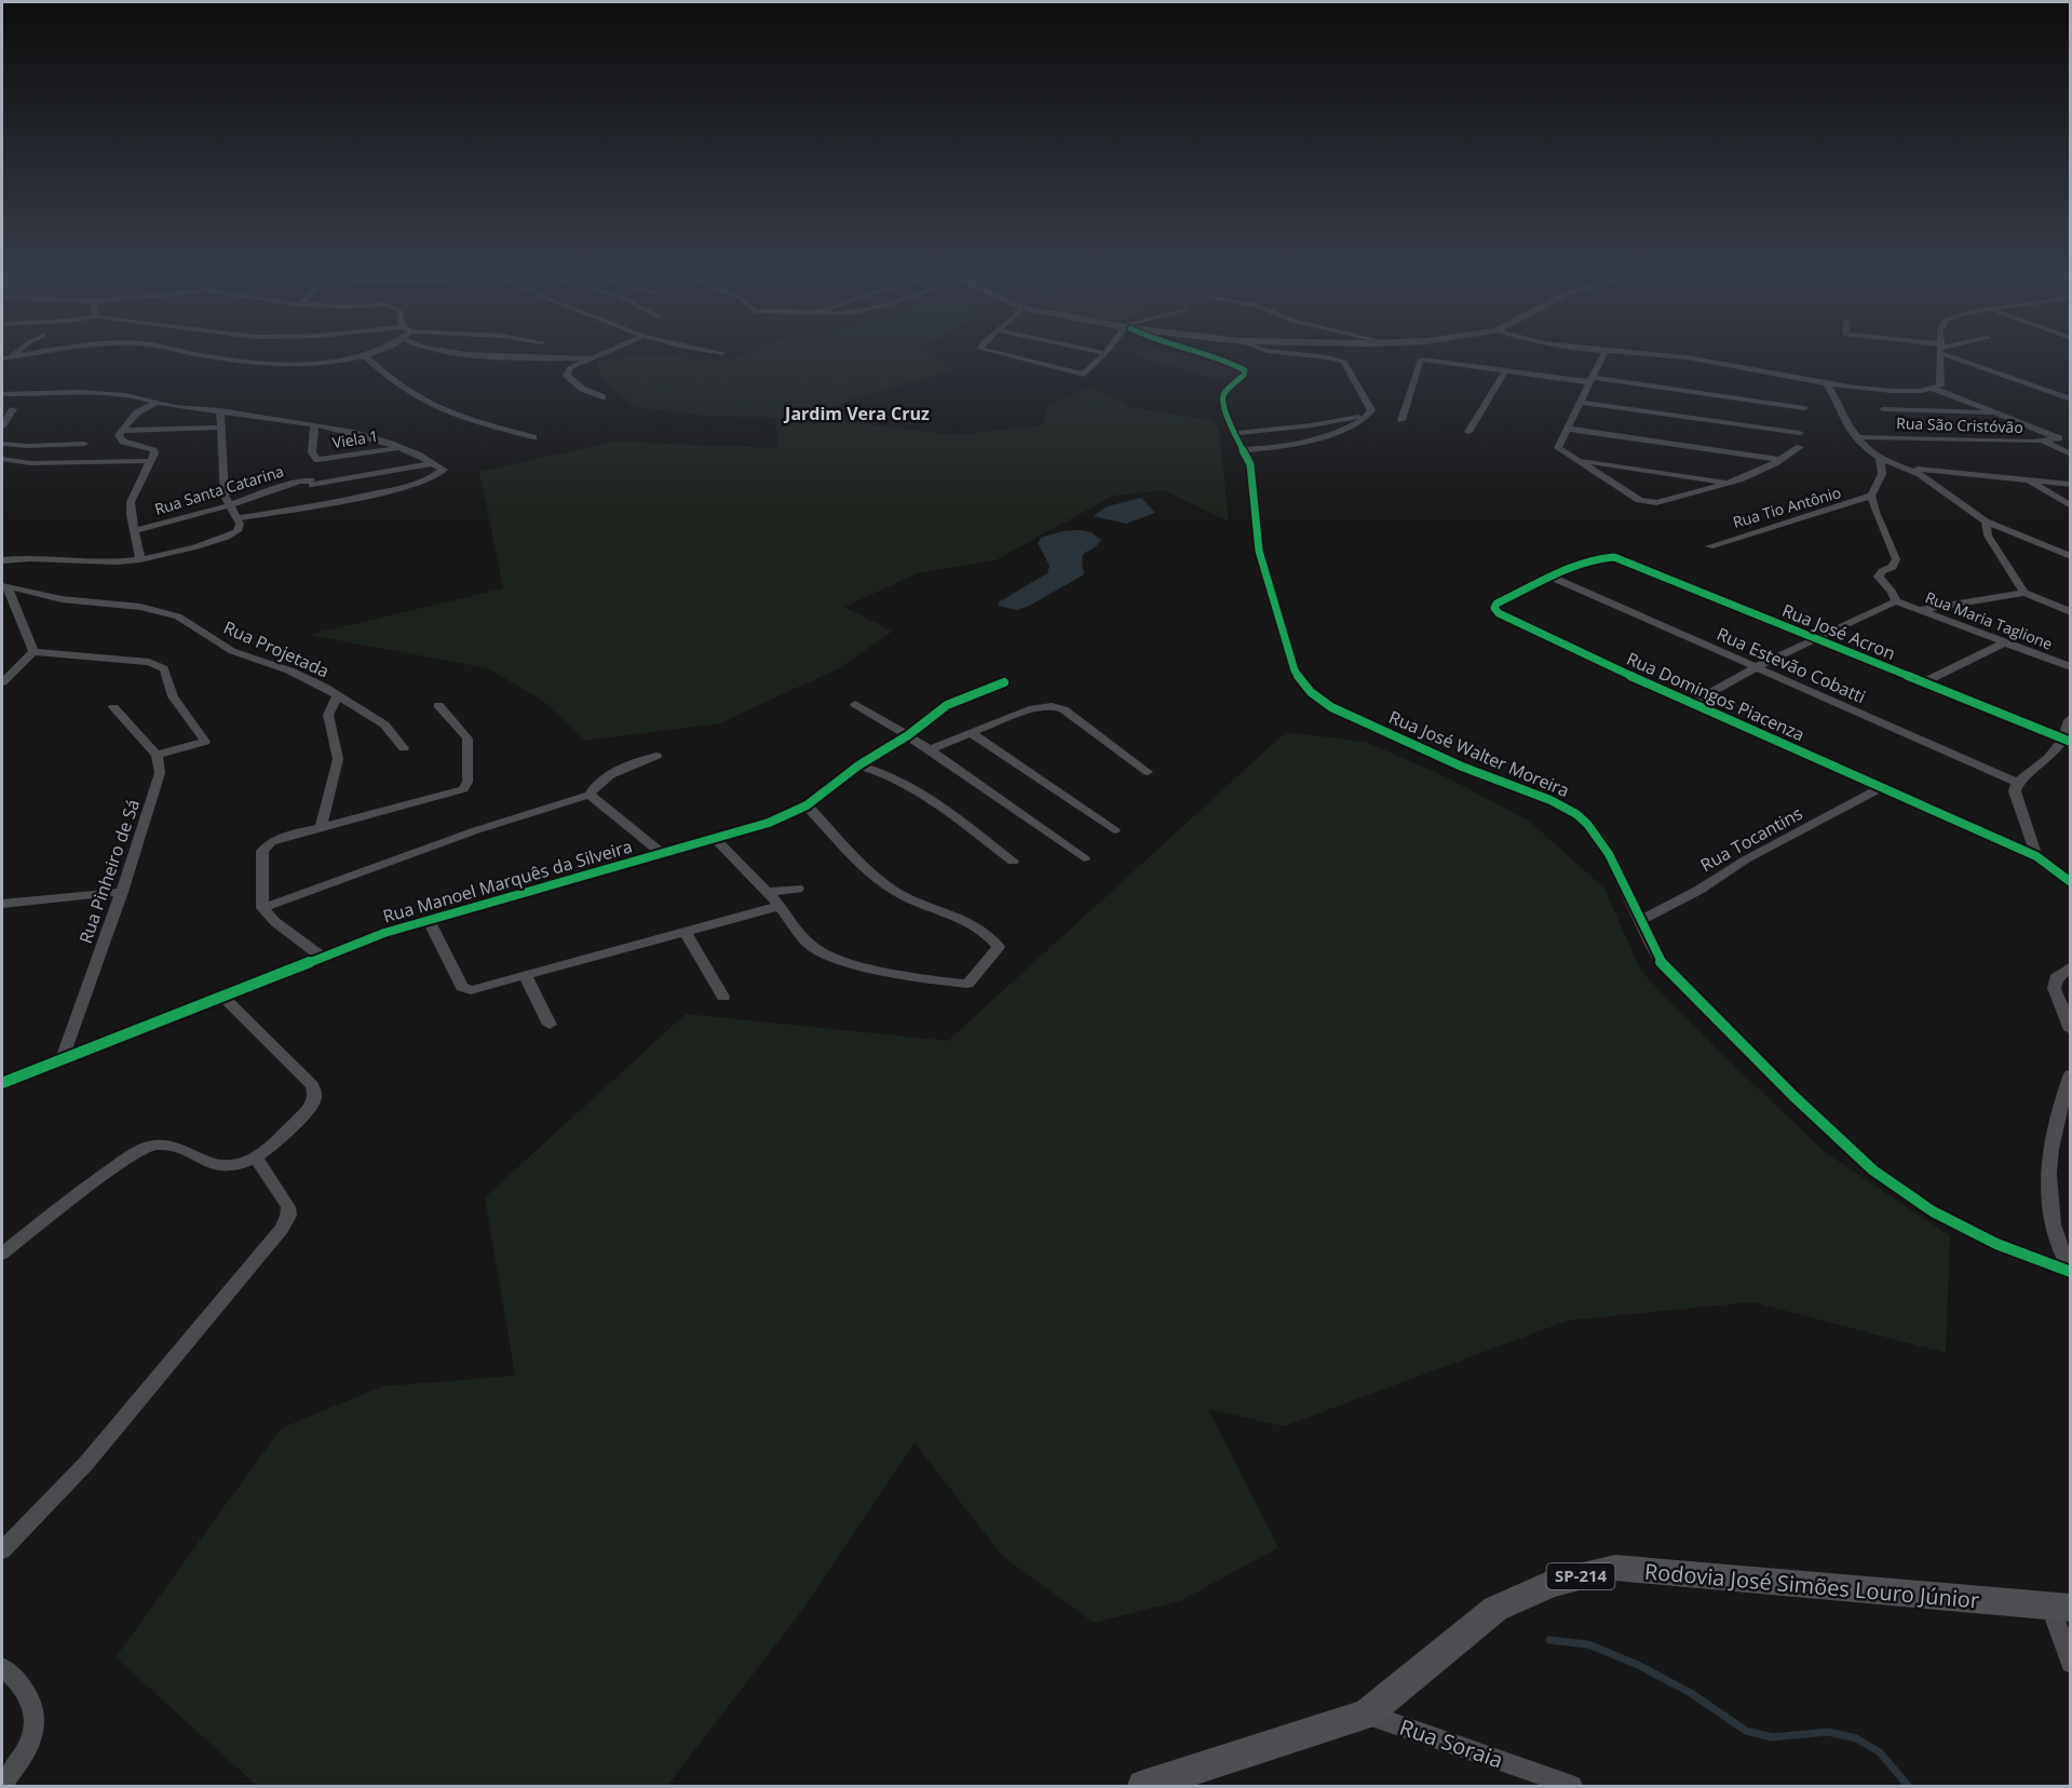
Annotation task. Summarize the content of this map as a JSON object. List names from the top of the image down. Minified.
{"streets":{"main road":["SP-214","Rodovia José Simões Louro Júnior"],"street":["Rua São Cristóvão","Viela 1","Rua Santa Catarina","Rua Tio Antônio","Rua Maria Taglione","Rua José Acron","Rua Projetada","Rua Estevão Cobatti","Rua Domingos Piacenza","Rua José Walter Moreira","Rua Tocantins","Rua Pinheiro de Sá","Rua Manoel Marquês da Silveira","Rua Soraia"]},"crossings":[["Rua José Acron","Rua Domingos Piacenza"],["Rua Estevão Cobatti","Rua Domingos Piacenza"],["Rua Domingos Piacenza","Rua Tocantins"],["Rua José Walter Moreira","Rua Tocantins"],["Rua Pinheiro de Sá","Rua Manoel Marquês da Silveira"],["Rodovia José Simões Louro Júnior","Rua Soraia"]],"districts":["Jardim Vera Cruz"]}
